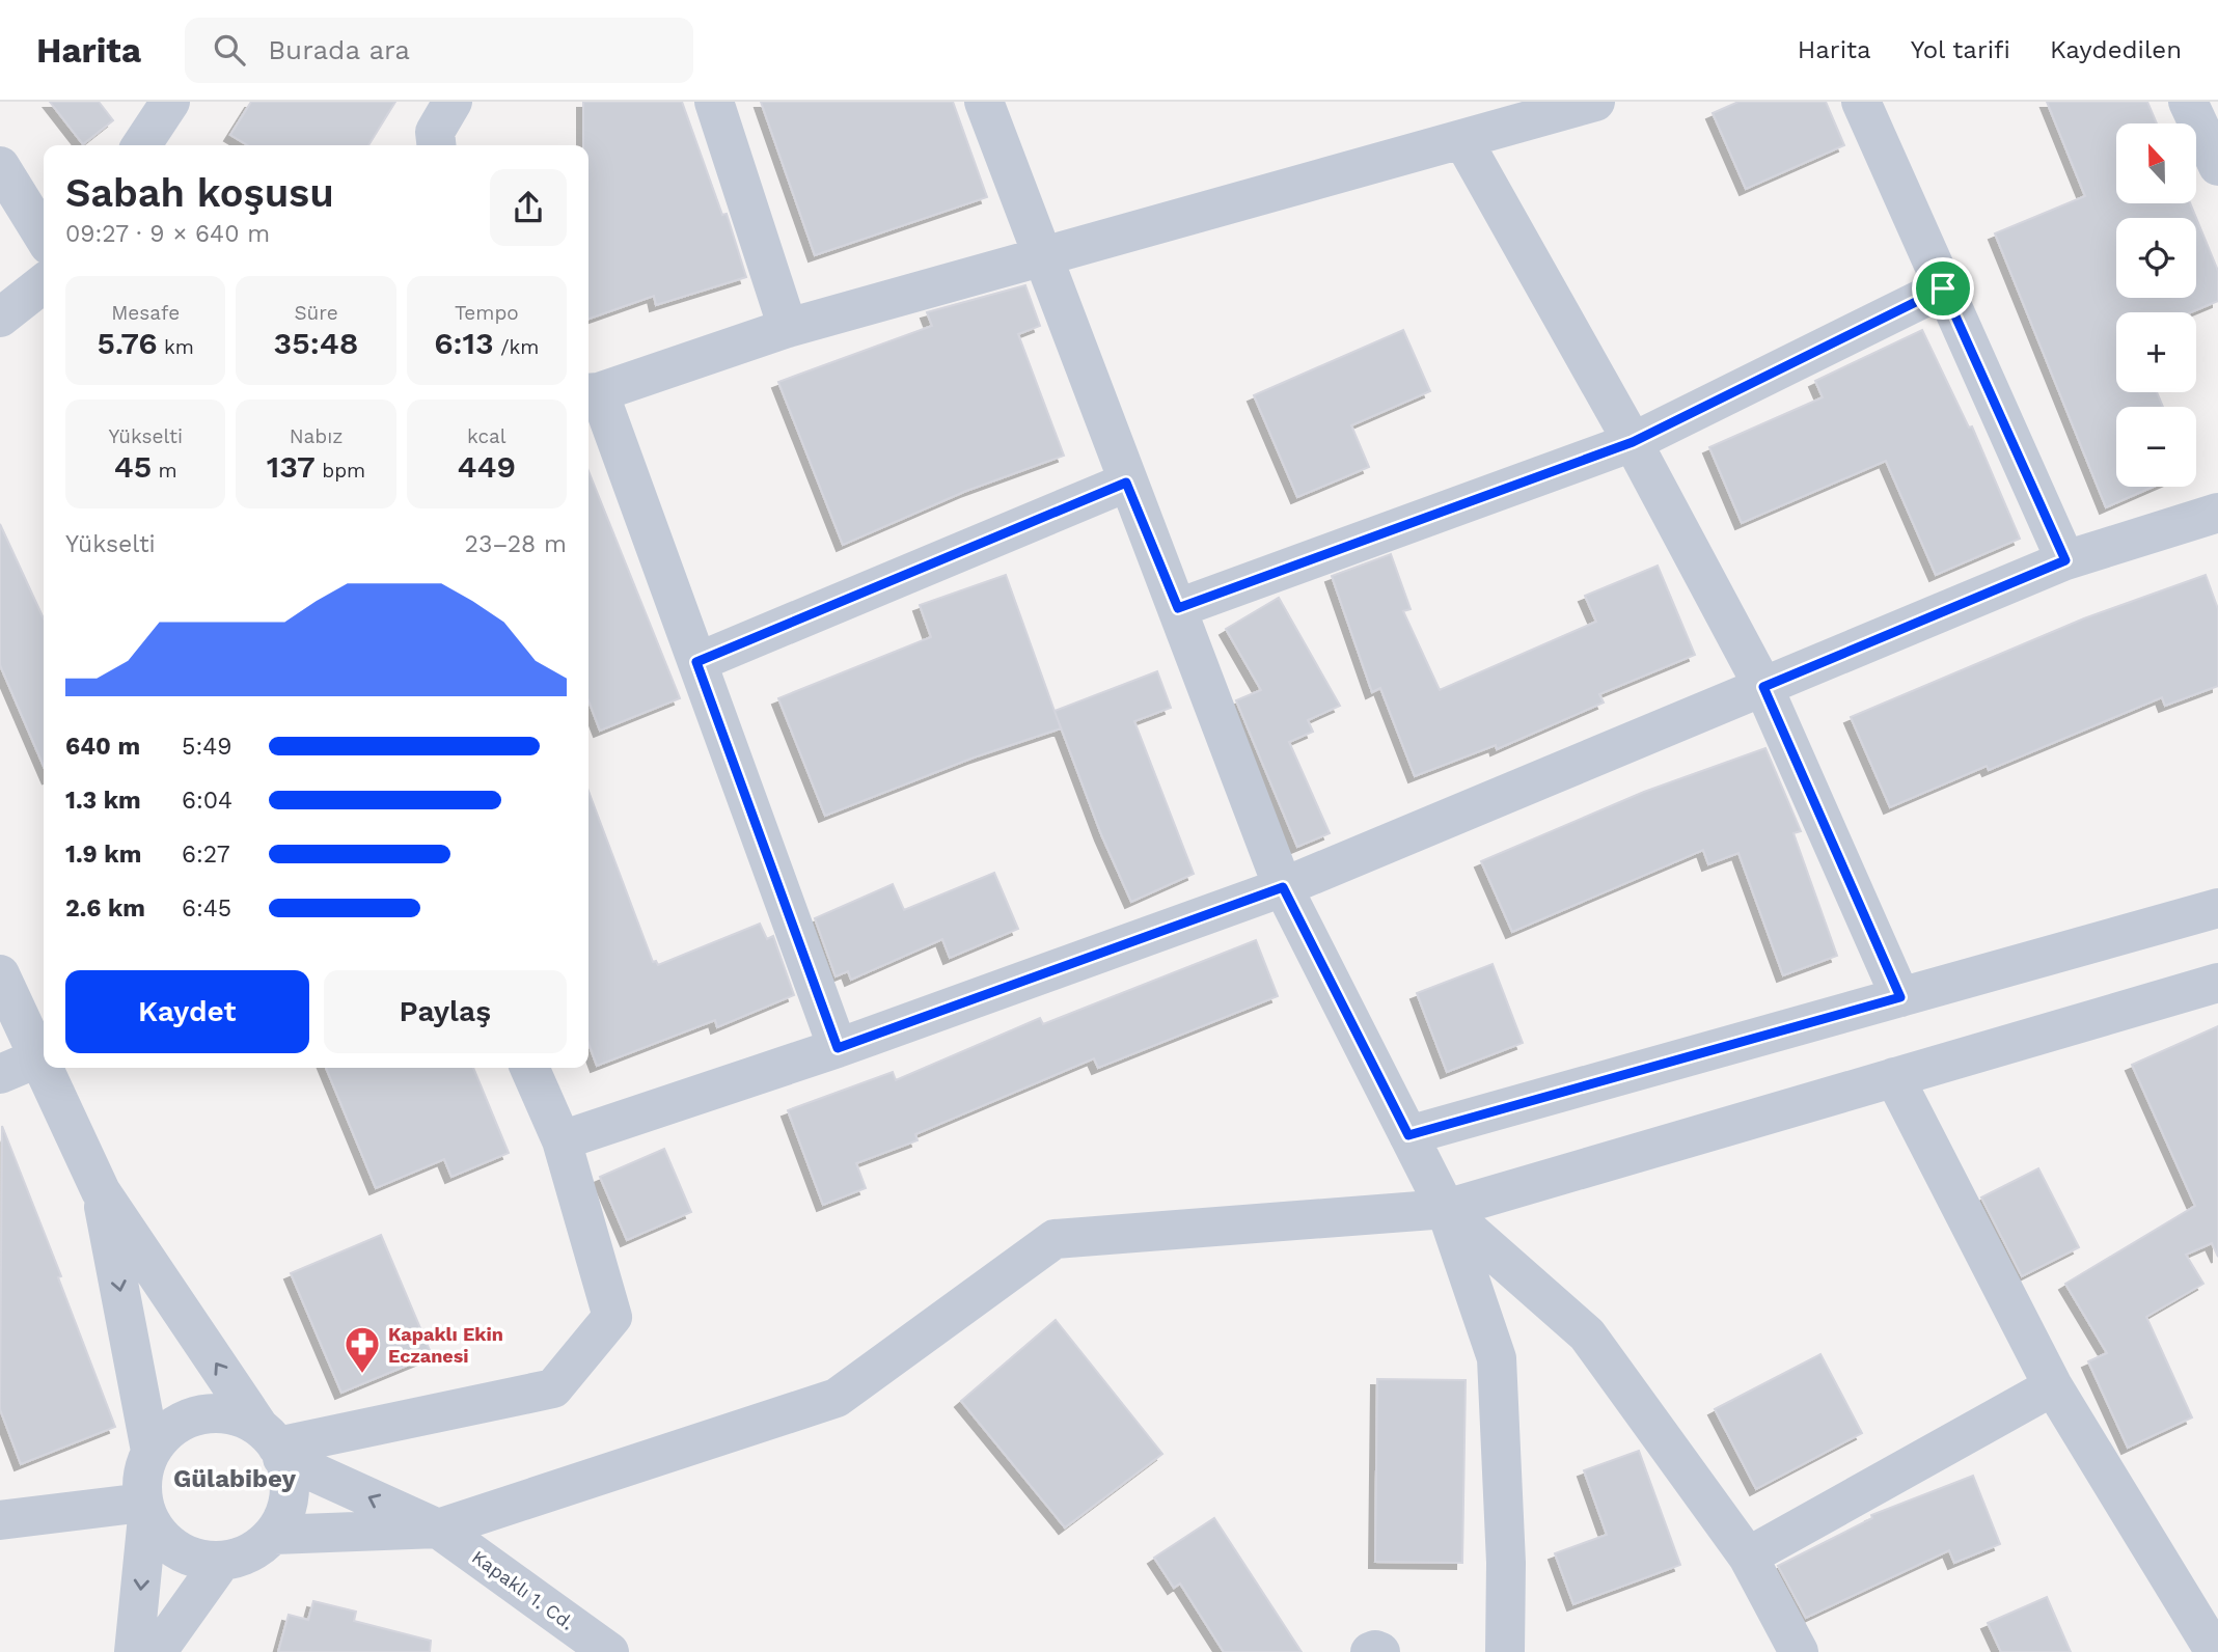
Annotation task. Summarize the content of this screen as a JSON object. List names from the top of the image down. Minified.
{"streets":{"street":["Kapaklı 1. Cd."]},"one_way":["Kapaklı 1. Cd."],"districts":["Gülabibey"],"places":{"pharmacy":["Kapaklı Ekin Eczanesi"]},"north":"top","page":{"header":"Harita","search":"Burada ara","nav":["Harita","Yol tarifi","Kaydedilen"],"map_buttons":["+","−"],"heading":["Sabah koşusu","09:27 · 9 × 640 m"],"stats":[["Mesafe","5.76 km"],["Süre","35:48"],["Tempo","6:13 /km"],["Yükselti","45 m"],["Nabız","137 bpm"],["kcal","449"]],"chart":["Yükselti","23–28 m"],"list":[{"name":"640 m","note":"5:49"},{"name":"1.3 km","note":"6:04"},{"name":"1.9 km","note":"6:27"},{"name":"2.6 km","note":"6:45"}],"buttons":["Kaydet","Paylaş"]}}
